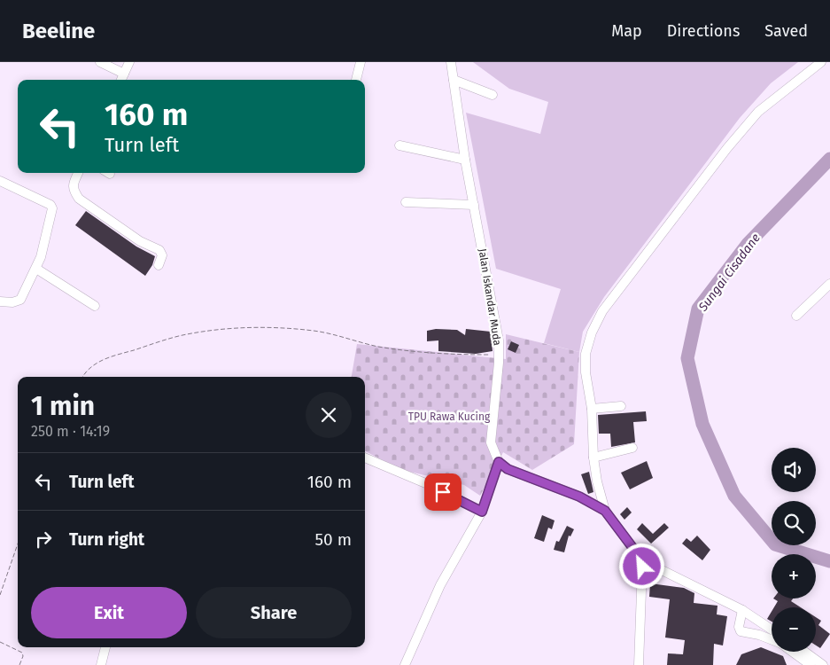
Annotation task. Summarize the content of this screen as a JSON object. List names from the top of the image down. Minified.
{"streets":{"street":["Jalan Iskandar Muda"]},"water":["Sungai Cisadane"],"parks":["TPU Rawa Kucing"],"page":{"header":"Beeline","nav":["Map","Directions","Saved"],"turn":["160 m","Turn left"],"heading":["1 min","250 m · 14:19"],"map_buttons":["+","−"],"list":[{"name":"Turn left","value":"160 m"},{"name":"Turn right","value":"50 m"}],"buttons":["Exit","Share"]}}
